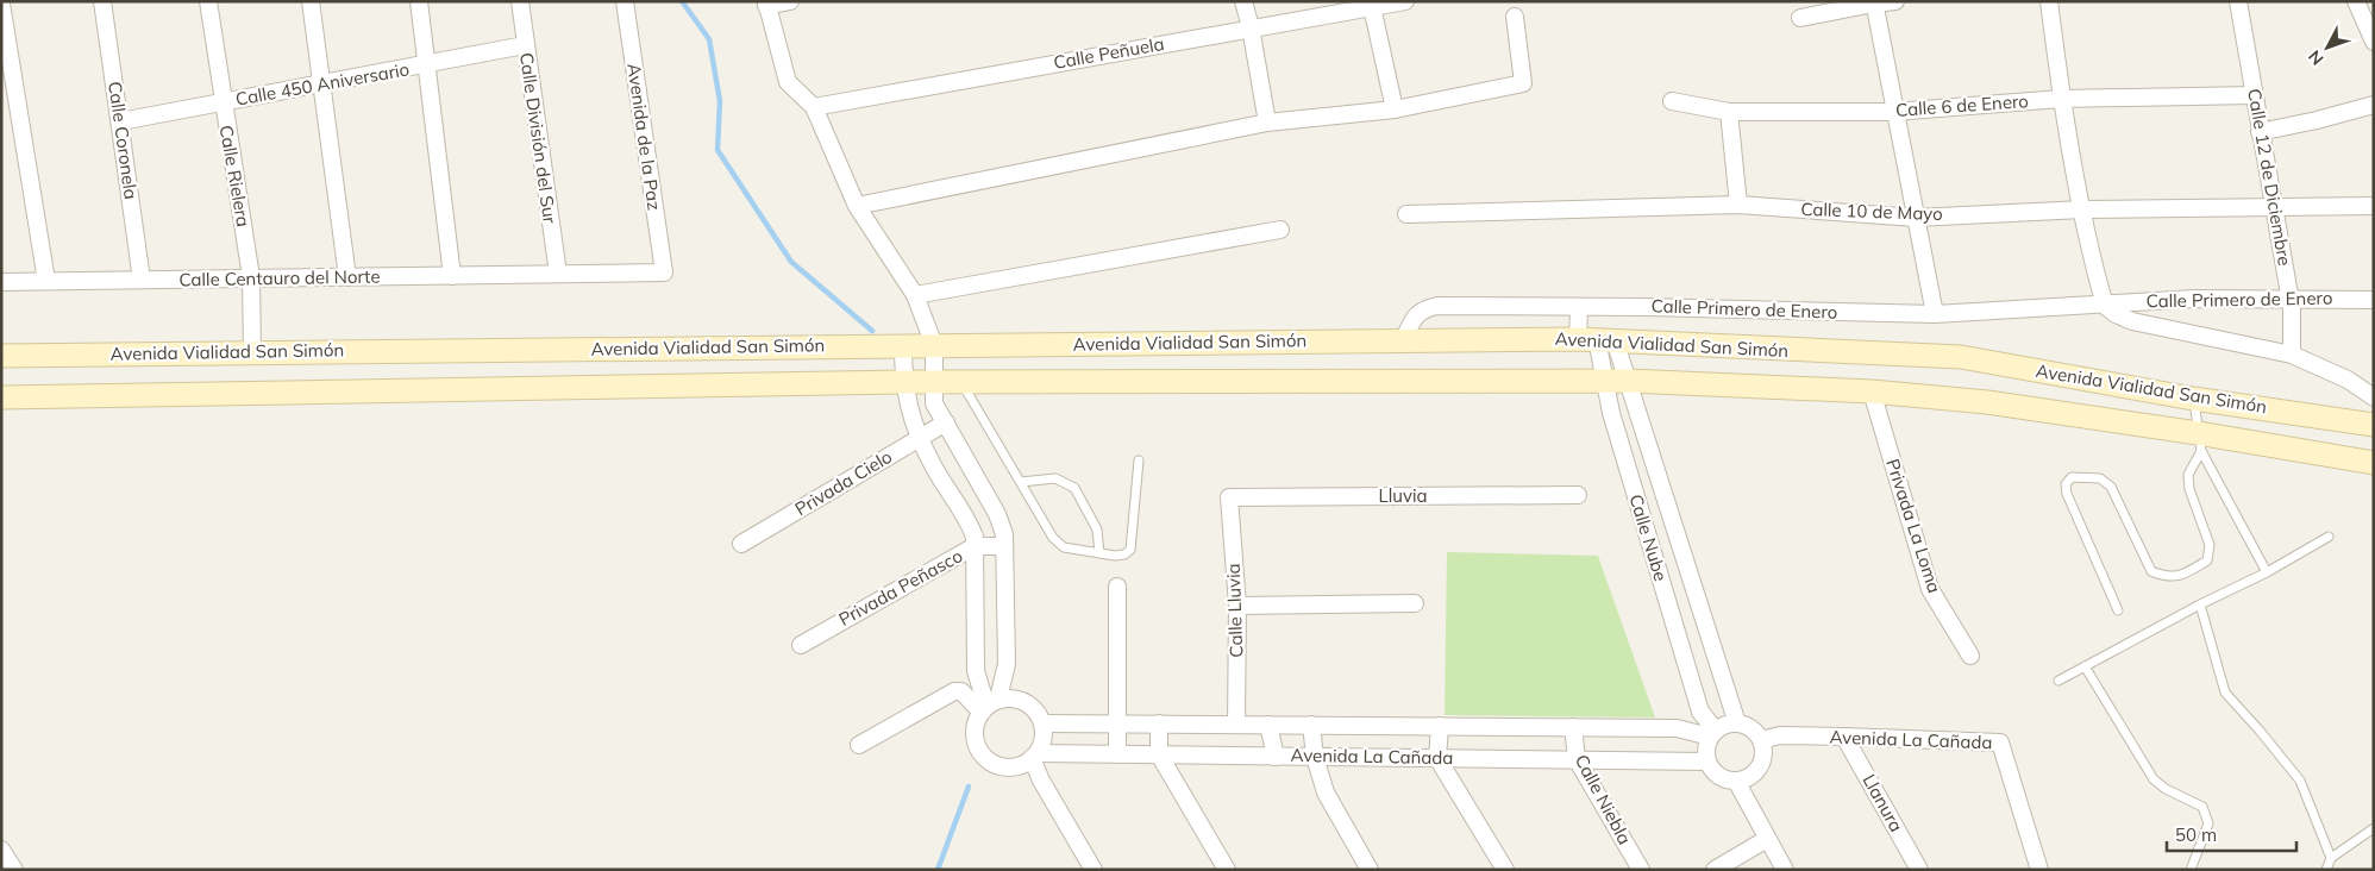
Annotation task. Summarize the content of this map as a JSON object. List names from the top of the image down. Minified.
{"streets":{"main road":["Avenida Vialidad San Simón"],"street":["Calle Peñuela","Calle 450 Aniversario","Calle 6 de Enero","Avenida de la Paz","Calle División del Sur","Calle Coronela","Calle Rielera","Calle 12 de Diciembre","Calle 10 de Mayo","Calle Centauro del Norte","Calle Primero de Enero","Privada Cielo","Lluvia","Privada La Loma","Calle Nube","Privada Peñasco","Calle Lluvia","Avenida La Cañada","Calle Niebla","Llanura"]},"crossings":[["Calle 450 Aniversario","Calle División del Sur"],["Calle 450 Aniversario","Calle Coronela"],["Calle 450 Aniversario","Calle Rielera"],["Calle 6 de Enero","Calle 12 de Diciembre"],["Avenida de la Paz","Calle Centauro del Norte"],["Calle División del Sur","Calle Centauro del Norte"],["Calle Coronela","Calle Centauro del Norte"],["Calle Rielera","Calle Centauro del Norte"],["Calle Rielera","Avenida Vialidad San Simón"],["Calle 12 de Diciembre","Calle 10 de Mayo"],["Calle 12 de Diciembre","Calle Primero de Enero"],["Calle Primero de Enero","Avenida Vialidad San Simón"],["Avenida Vialidad San Simón","Privada La Loma"],["Avenida Vialidad San Simón","Calle Nube"],["Lluvia","Calle Lluvia"],["Calle Nube","Avenida La Cañada"],["Calle Lluvia","Avenida La Cañada"],["Avenida La Cañada","Calle Niebla"],["Avenida La Cañada","Llanura"]],"scale_bar":"50 m","north":"bottom left"}
